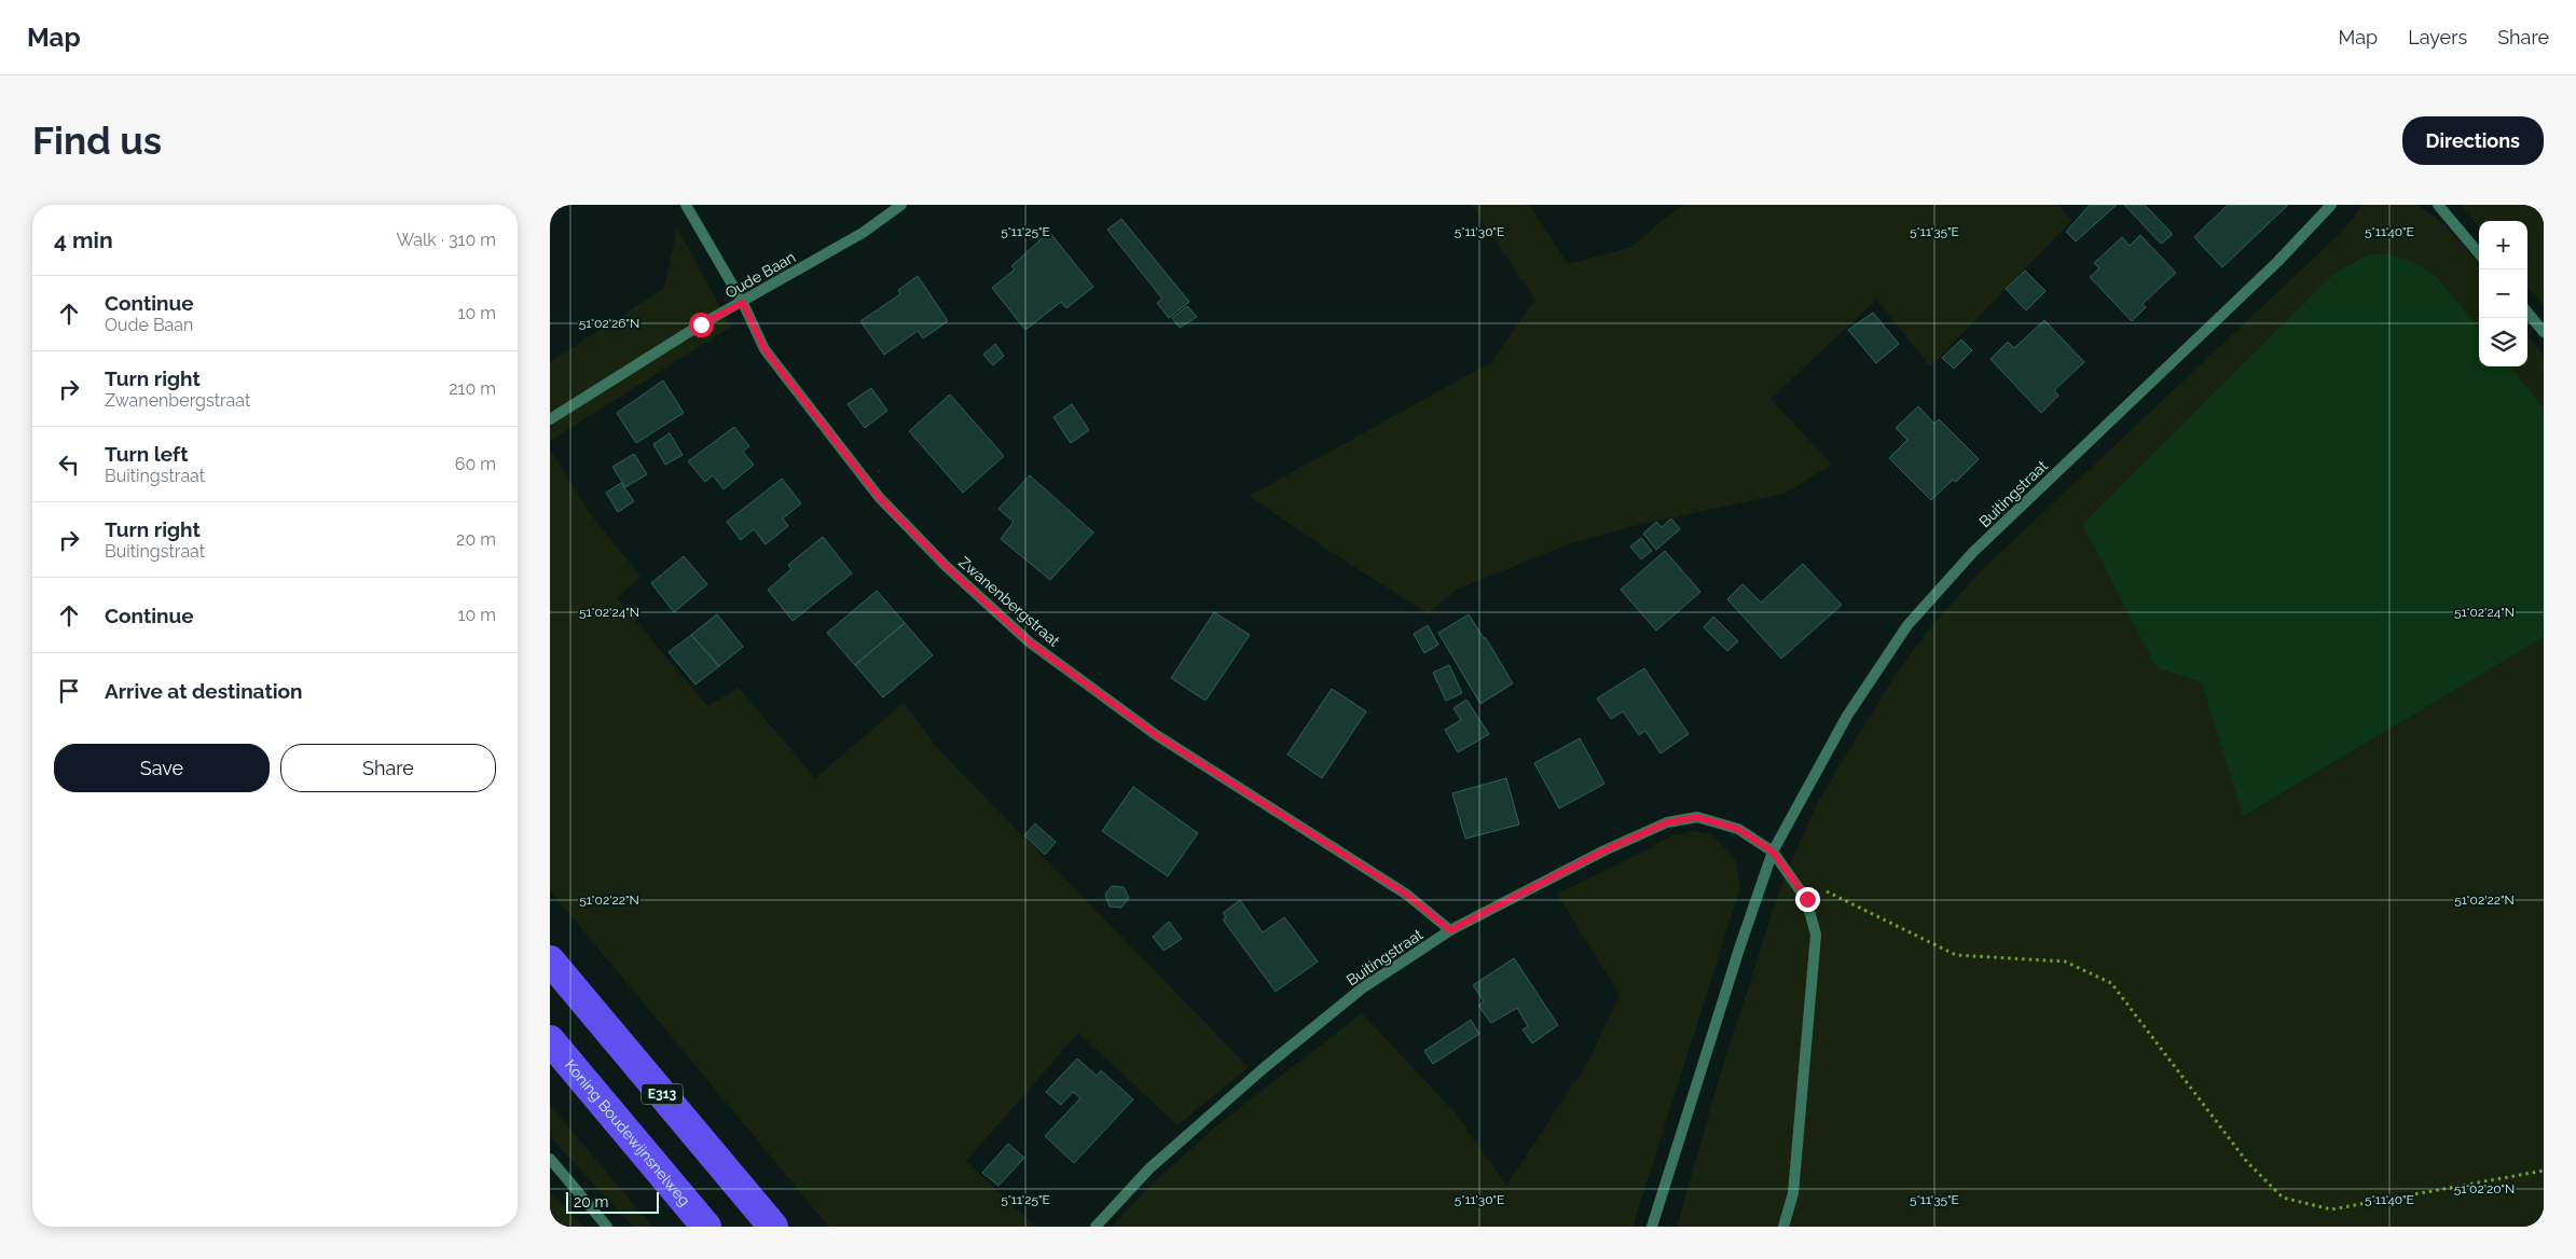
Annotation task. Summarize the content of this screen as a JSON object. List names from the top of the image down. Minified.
{"streets":{"highway":["E313","Koning Boudewijnsnelweg"],"street":["Oude Baan","Buitingstraat","Zwanenbergstraat"]},"crossings":[["Oude Baan","Zwanenbergstraat"],["Buitingstraat","Zwanenbergstraat"]],"scale_bar":"20 m","page":{"header":"Map","nav":["Map","Layers","Share"],"buttons":["Directions",["Save","Share"]],"title":"Find us","heading":["4 min","Walk · 310 m"],"map_buttons":["+","−"],"list":[["Continue","Oude Baan","10 m"],["Turn right","Zwanenbergstraat","210 m"],["Turn left","Buitingstraat","60 m"],["Turn right","Buitingstraat","20 m"],["Continue","10 m"],"Arrive at destination"],"scale":"20 m"},"coordinates":["5°11'25\"E","5°11'30\"E","5°11'35\"E","5°11'40\"E","51°02'26\"N","51°02'24\"N","51°02'22\"N","51°02'20\"N"]}
